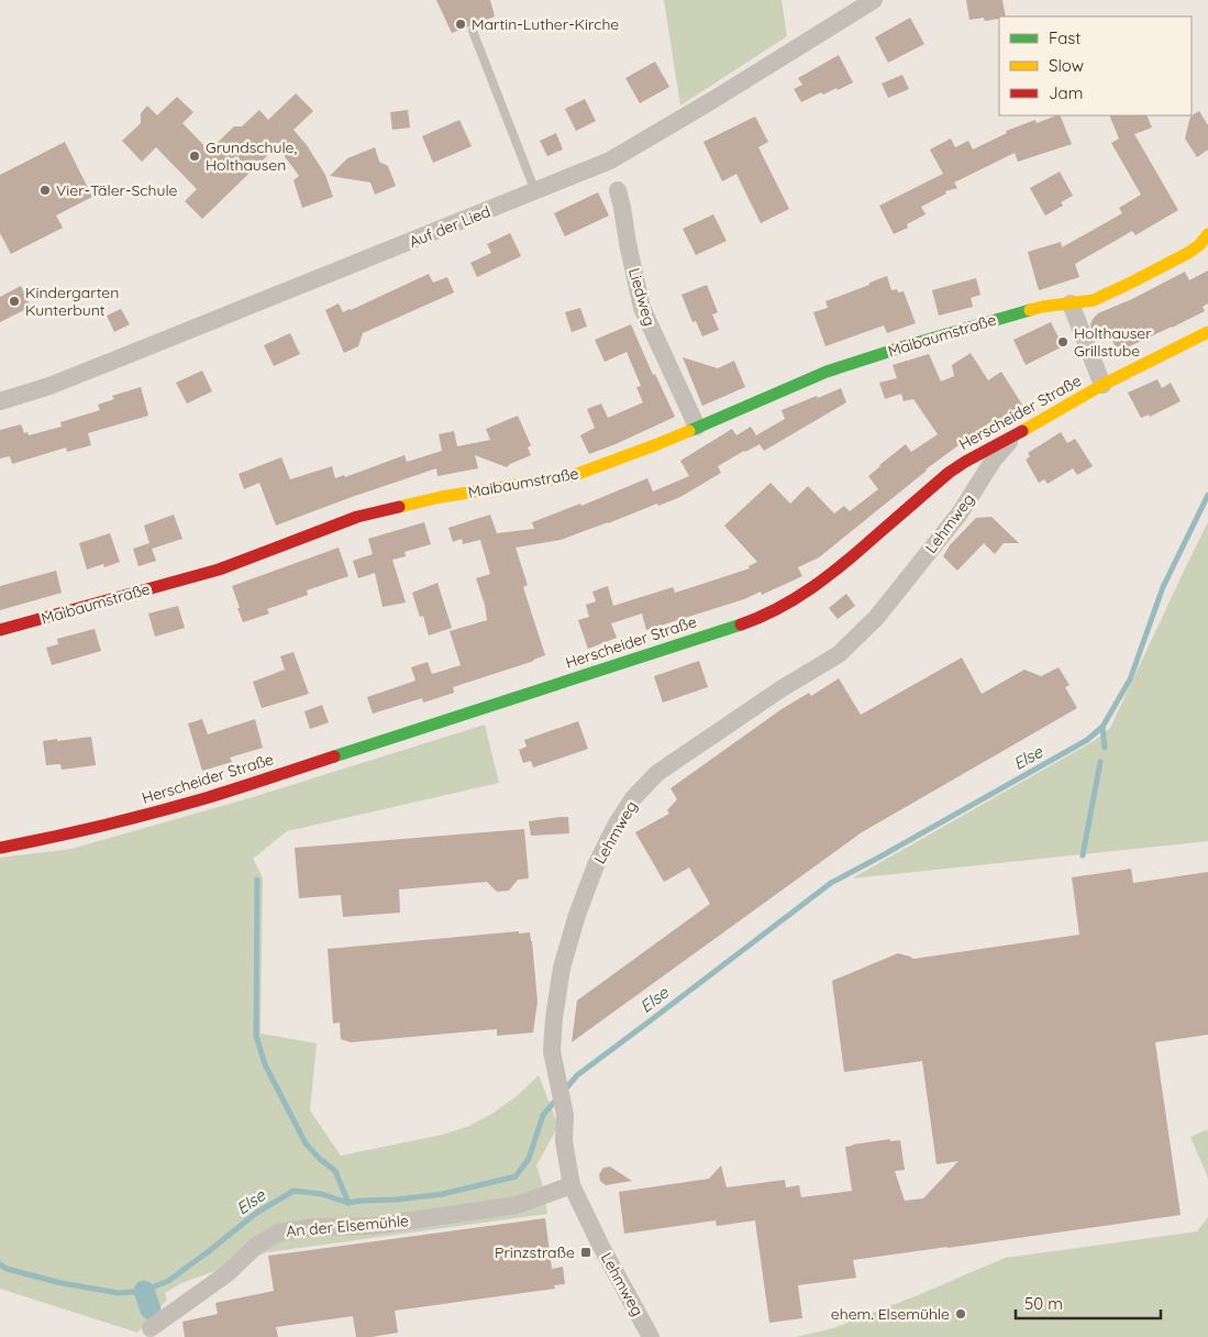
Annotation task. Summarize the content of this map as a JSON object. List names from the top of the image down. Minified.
{"streets":{"main road":["Maibaumstraße","Herscheider Straße"],"street":["Auf der Lied","Liedweg","Lehmweg","An der Elsemühle"]},"crossings":[["Liedweg","Maibaumstraße"],["Herscheider Straße","Lehmweg"],["Lehmweg","An der Elsemühle"]],"water":["Else"],"places":{"other":["Martin-Luther-Kirche","Grundschule, Holthausen","Vier-Täler-Schule","Kindergarten Kunterbunt","Holthauser Grillstube","ehem. Elsemühle"],"transit":["Prinzstraße"]},"legend":["Fast","Slow","Jam"],"scale_bar":"50 m"}
